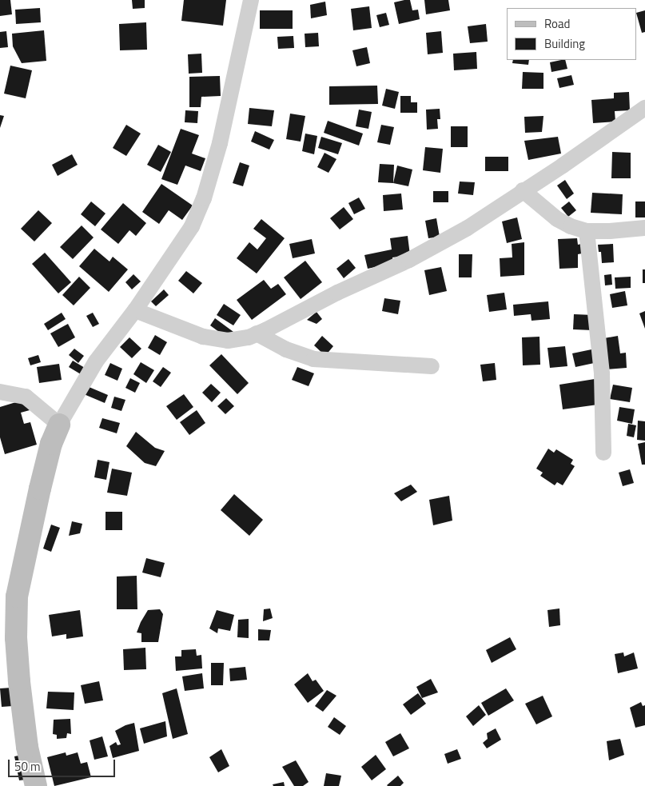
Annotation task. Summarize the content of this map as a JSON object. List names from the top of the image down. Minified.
{"legend":["Road","Building"],"scale_bar":"50 m"}
